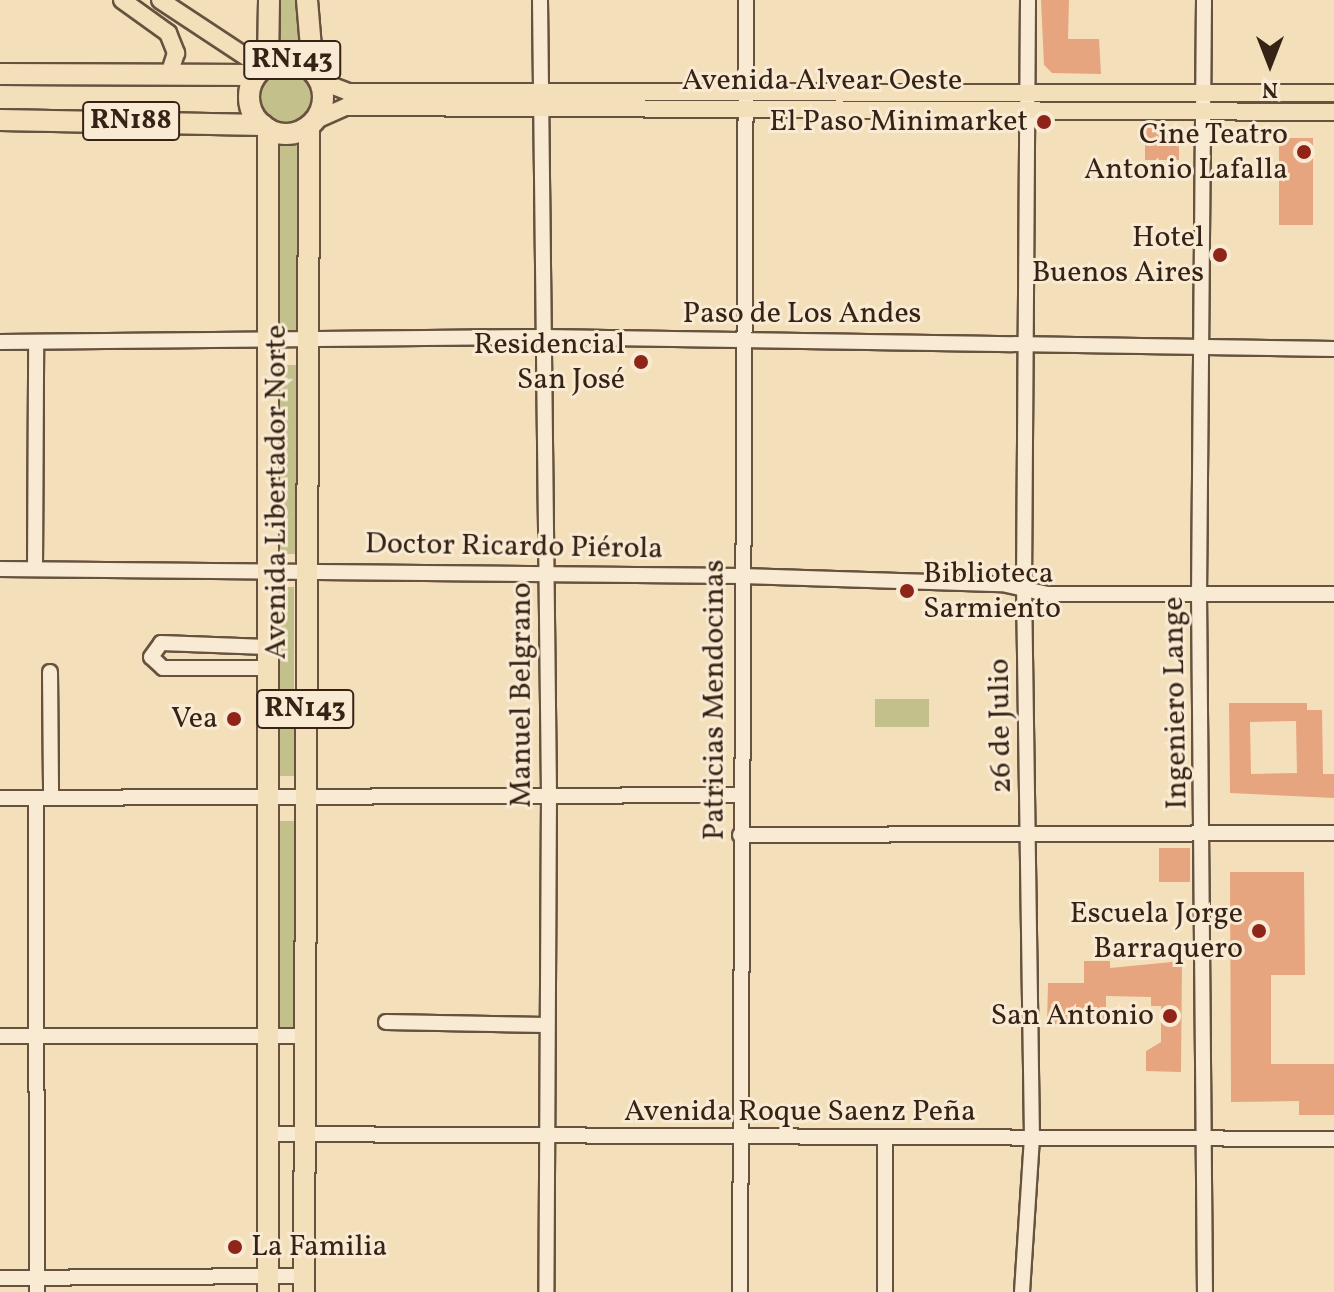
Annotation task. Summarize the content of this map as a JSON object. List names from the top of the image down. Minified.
{"streets":{"highway":["RN143","RN188","Avenida Libertador Norte"],"main road":["Avenida Alvear Oeste"],"street":["Paso de Los Andes","Doctor Ricardo Piérola","Manuel Belgrano","Patricias Mendocinas","Ingeniero Lange","26 de Julio","Avenida Roque Saenz Peña"]},"crossings":[["RN143","Avenida Alvear Oeste"],["RN143","RN188"],["RN143","Avenida Libertador Norte"],["Avenida Alvear Oeste","RN188"],["Avenida Alvear Oeste","Avenida Libertador Norte"],["Avenida Alvear Oeste","Manuel Belgrano"],["Avenida Alvear Oeste","Patricias Mendocinas"],["Avenida Alvear Oeste","Ingeniero Lange"],["Avenida Alvear Oeste","26 de Julio"],["RN188","Avenida Libertador Norte"],["Paso de Los Andes","Avenida Libertador Norte"],["Paso de Los Andes","Manuel Belgrano"],["Paso de Los Andes","Patricias Mendocinas"],["Paso de Los Andes","Ingeniero Lange"],["Paso de Los Andes","26 de Julio"],["Avenida Libertador Norte","Doctor Ricardo Piérola"],["Avenida Libertador Norte","Avenida Roque Saenz Peña"],["Doctor Ricardo Piérola","Manuel Belgrano"],["Doctor Ricardo Piérola","Patricias Mendocinas"],["Doctor Ricardo Piérola","Ingeniero Lange"],["Doctor Ricardo Piérola","26 de Julio"],["Manuel Belgrano","Avenida Roque Saenz Peña"],["Patricias Mendocinas","Avenida Roque Saenz Peña"],["Ingeniero Lange","Avenida Roque Saenz Peña"],["26 de Julio","Avenida Roque Saenz Peña"]],"places":["El Paso Minimarket","Cine Teatro Antonio Lafalla","Hotel Buenos Aires","Residencial San José","Biblioteca Sarmiento","Vea","Escuela Jorge Barraquero","San Antonio","La Familia"],"north":"bottom"}
